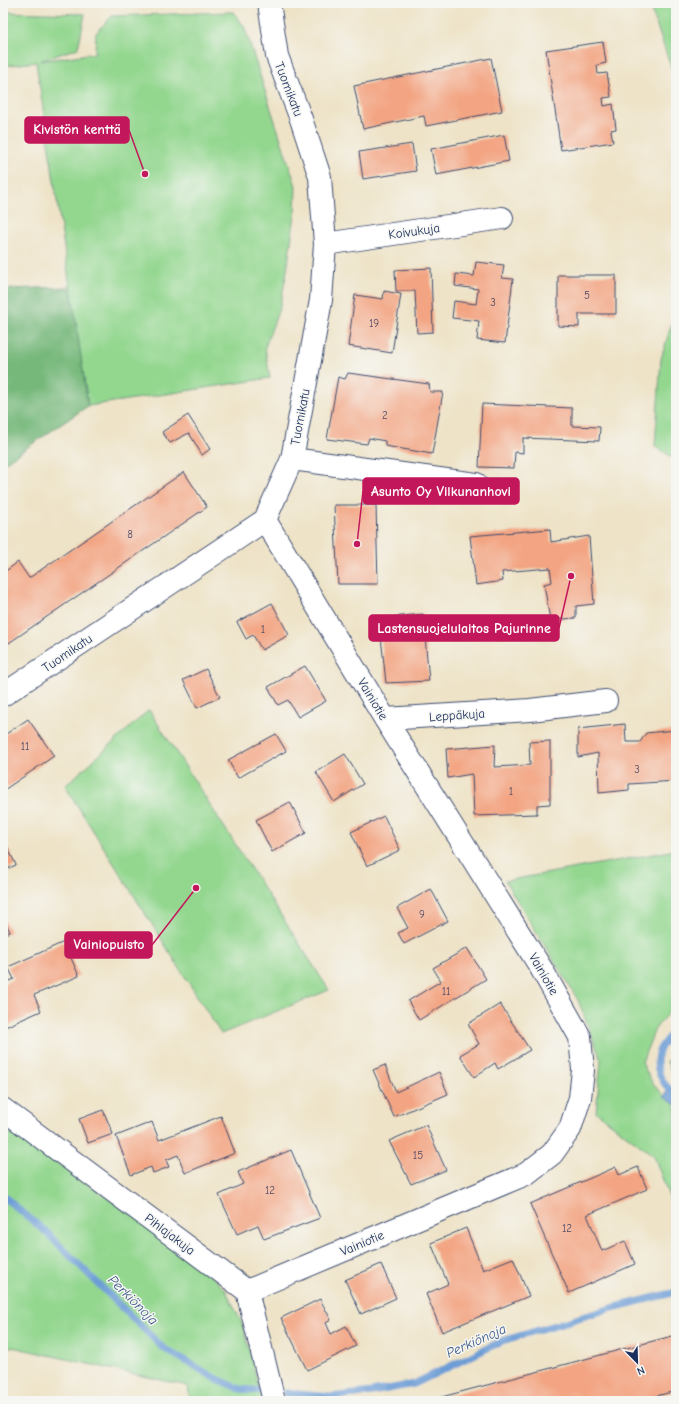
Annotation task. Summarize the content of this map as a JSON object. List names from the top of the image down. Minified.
{"streets":{"street":["Tuomikatu","Koivukuja","Vainiotie","Leppäkuja","Pihlajakuja"]},"crossings":[["Tuomikatu","Koivukuja"],["Tuomikatu","Vainiotie"],["Vainiotie","Leppäkuja"],["Vainiotie","Pihlajakuja"]],"water":["Perkiönoja"],"places":["Kivistön kenttä","Asunto Oy Vilkunanhovi","Lastensuojelulaitos Pajurinne","Vainiopuisto"],"house_numbers":["5","3","19","2","8","1","11","3","1","9","11","15","12","12"],"north":"bottom right"}
